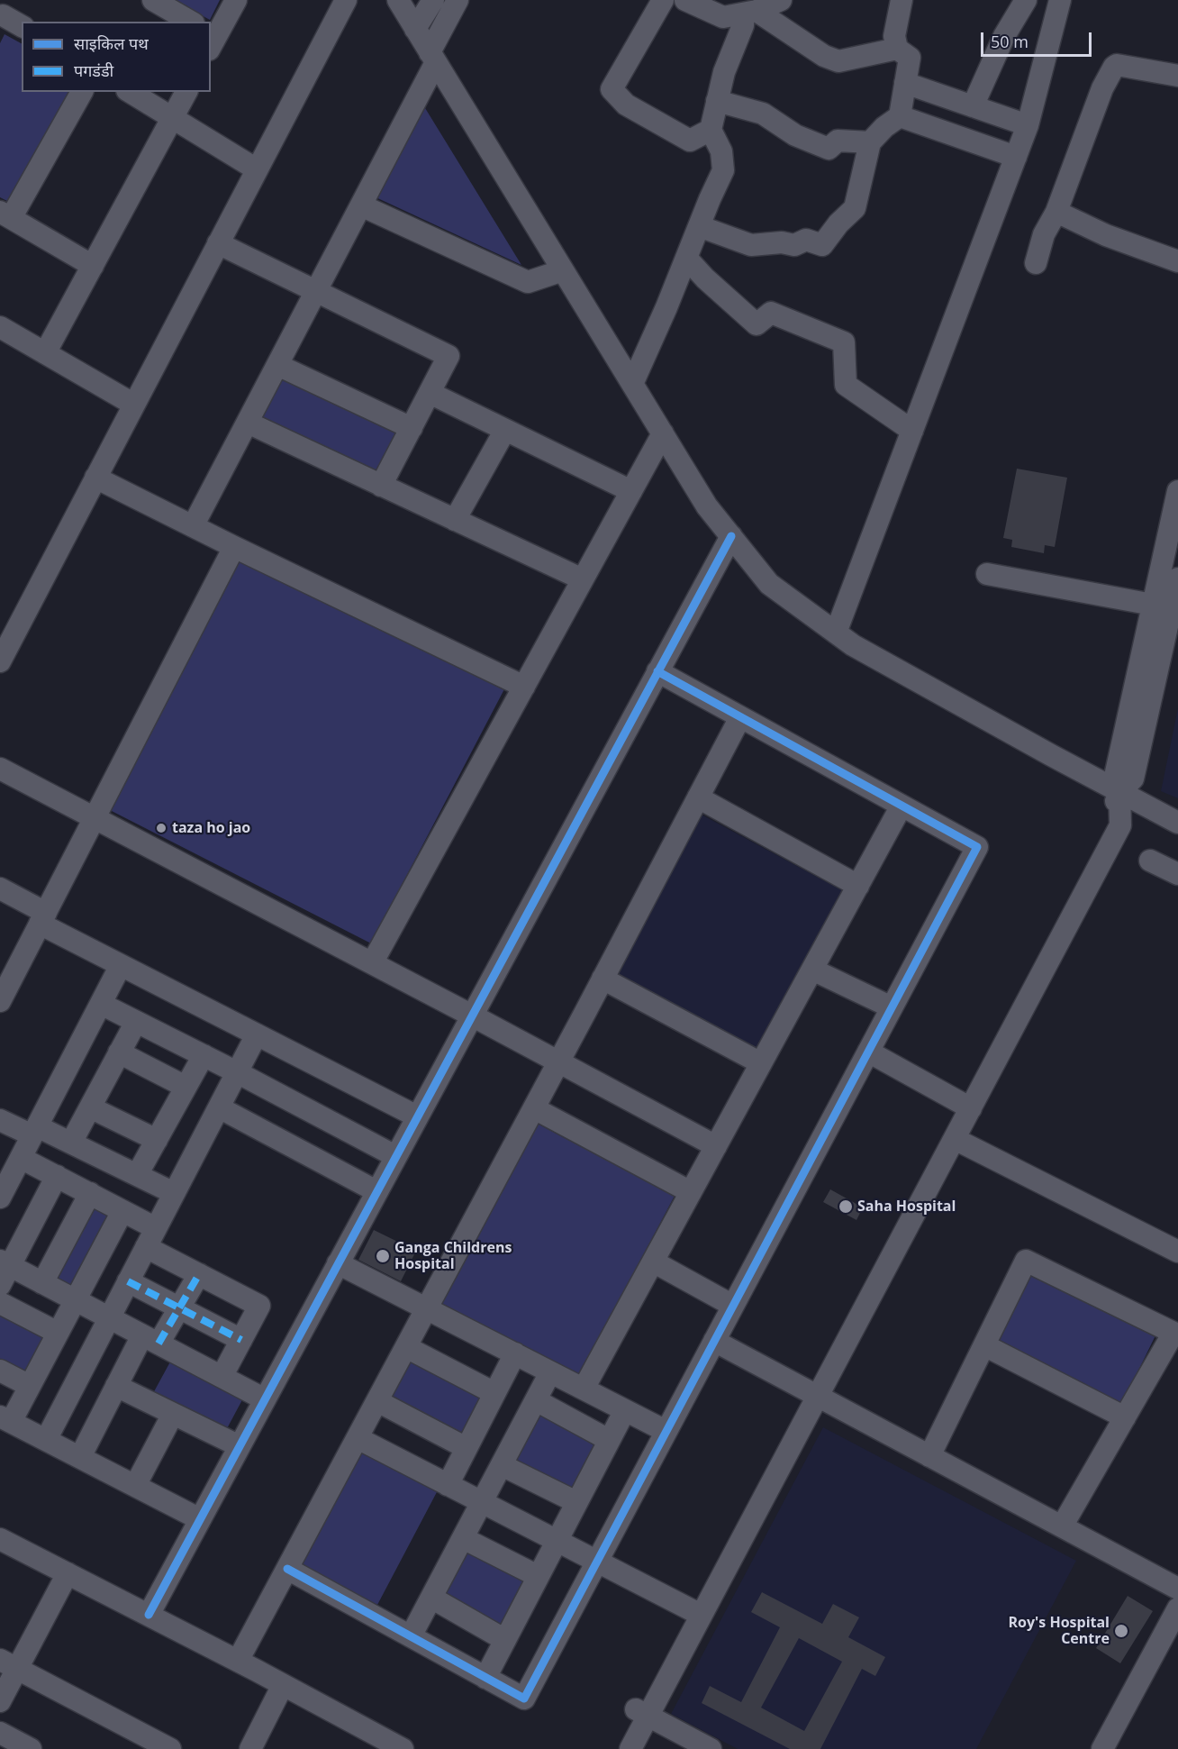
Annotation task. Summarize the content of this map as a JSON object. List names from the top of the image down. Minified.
{"places":["taza ho jao","Saha Hospital","Ganga Childrens Hospital","Roy's Hospital Centre"],"legend":["साइकिल पथ","पगडंडी"],"scale_bar":"50 m"}
